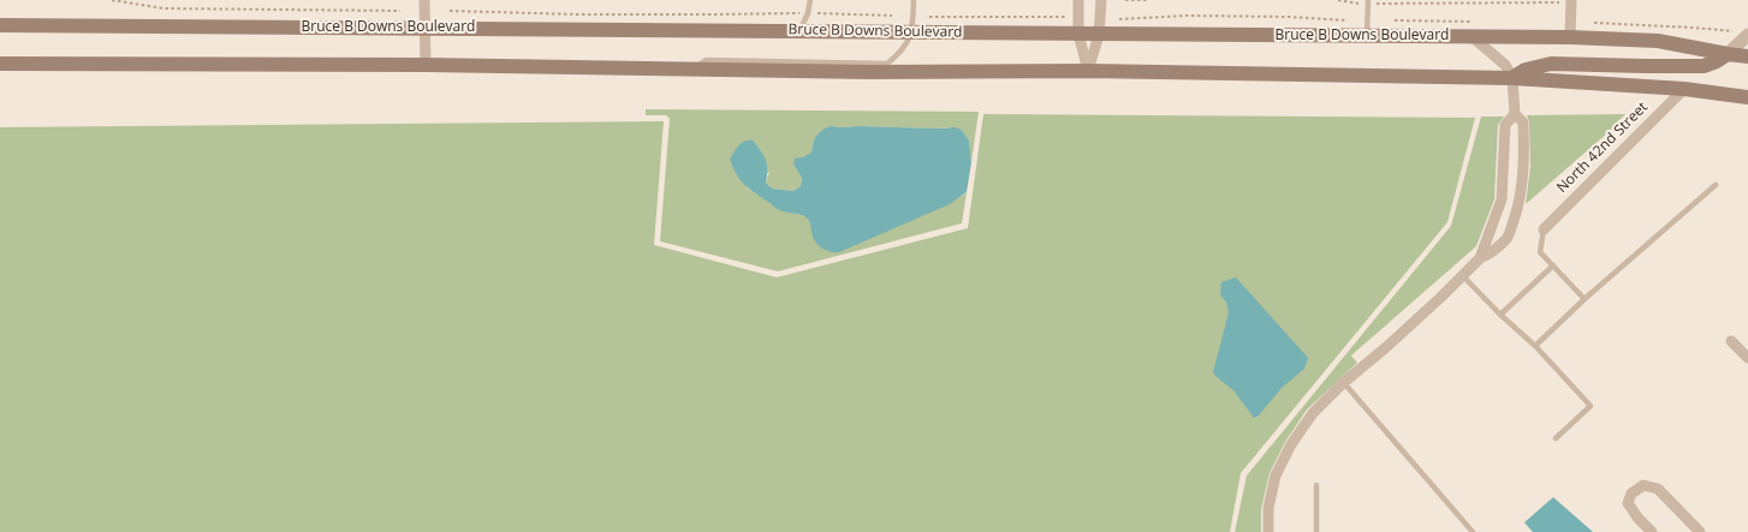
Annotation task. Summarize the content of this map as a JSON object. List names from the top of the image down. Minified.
{"streets":{"main road":["Bruce B Downs Boulevard"],"street":["North 42nd Street"]}}
